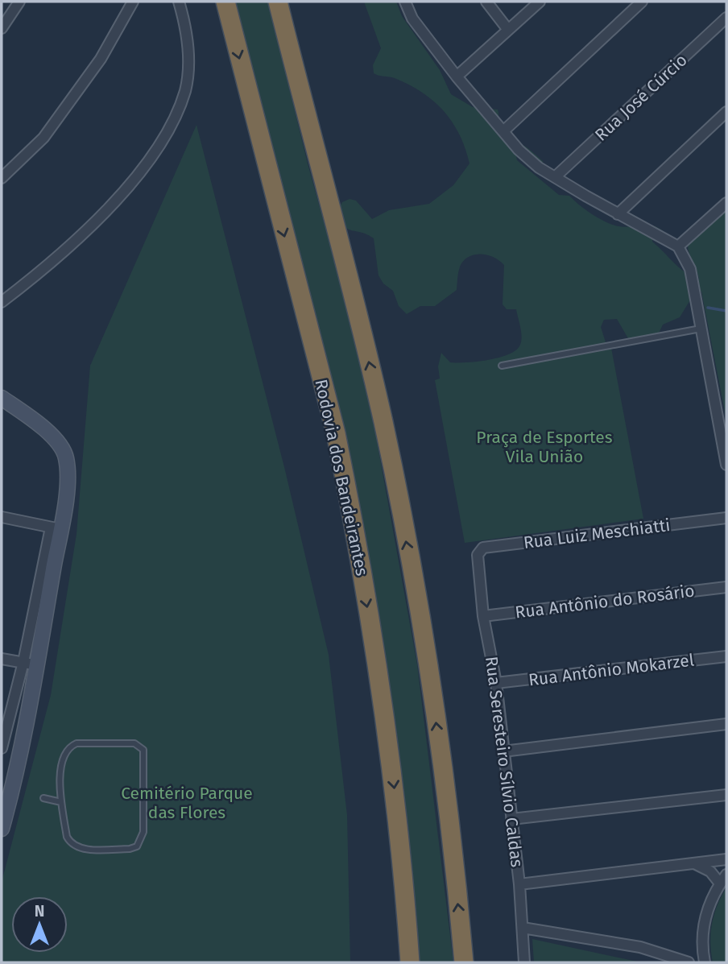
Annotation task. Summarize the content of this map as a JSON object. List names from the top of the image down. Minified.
{"streets":{"highway":["Rodovia dos Bandeirantes"],"street":["Rua José Cúrcio","Rua Luiz Meschiatti","Rua Antônio do Rosário","Rua Antônio Mokarzel","Rua Seresteiro Sílvio Caldas"]},"crossings":[["Rua Luiz Meschiatti","Rua Seresteiro Sílvio Caldas"],["Rua Antônio do Rosário","Rua Seresteiro Sílvio Caldas"],["Rua Antônio Mokarzel","Rua Seresteiro Sílvio Caldas"]],"parks":["Praça de Esportes Vila União","Cemitério Parque das Flores"],"north":"top"}
